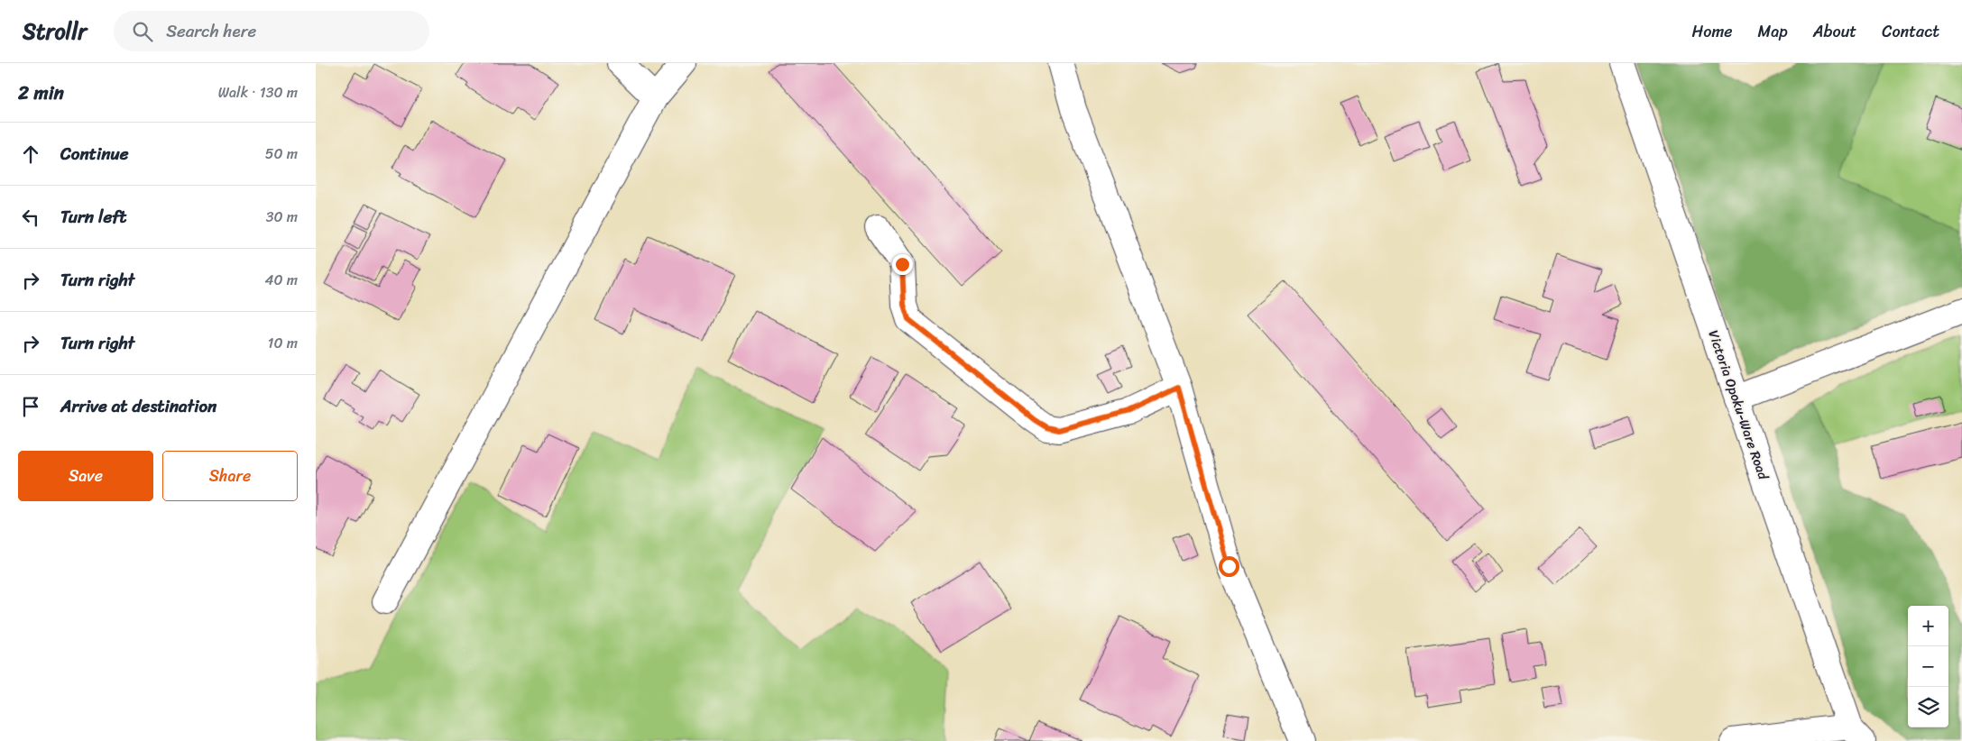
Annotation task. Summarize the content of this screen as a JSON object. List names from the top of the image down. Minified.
{"streets":{"street":["Victoria Opoku-Ware Road"]},"page":{"header":"Strollr","search":"Search here","nav":["Home","Map","About","Contact"],"heading":["2 min","Walk · 130 m"],"list":[["Continue","50 m"],["Turn left","30 m"],["Turn right","40 m"],["Turn right","10 m"],"Arrive at destination"],"buttons":["Save","Share"],"map_buttons":["+","−"]}}
